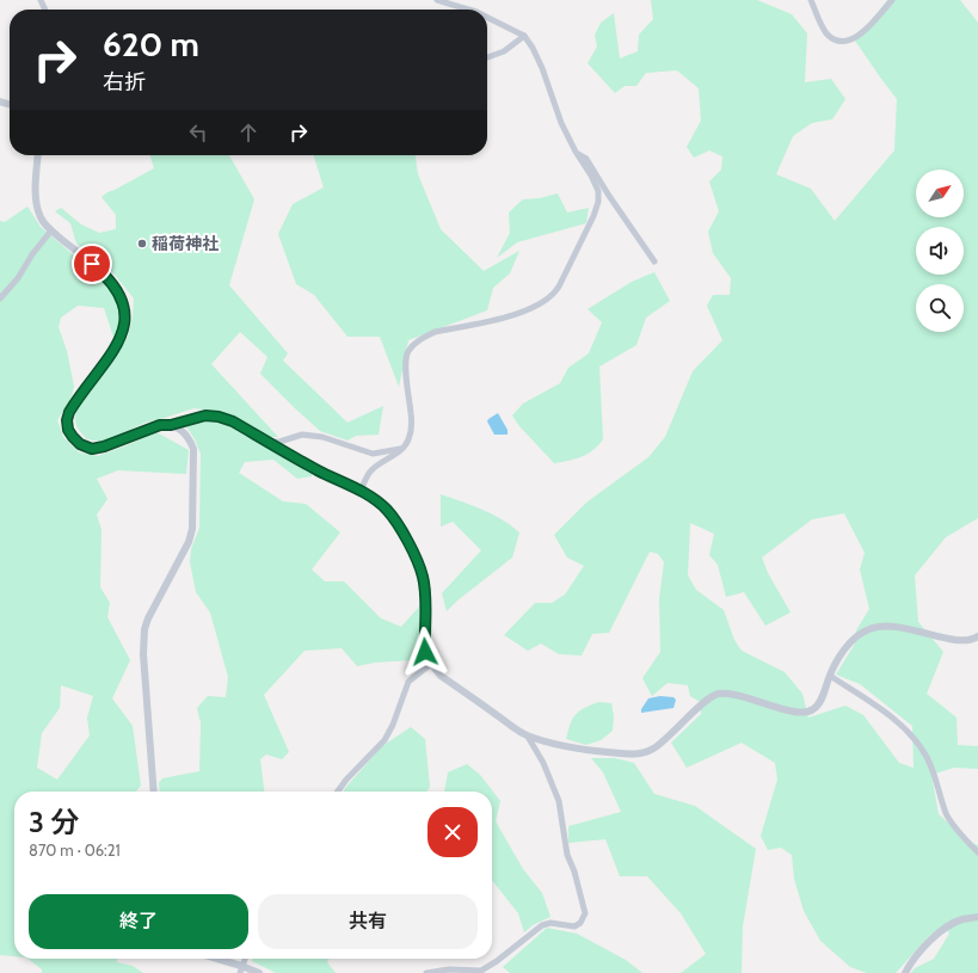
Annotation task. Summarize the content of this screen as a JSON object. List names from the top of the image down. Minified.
{"places":["稲荷神社"],"north":"top right","page":{"turn":["620 m","右折"],"heading":["3 分","870 m · 06:21"],"buttons":["終了","共有"]}}
